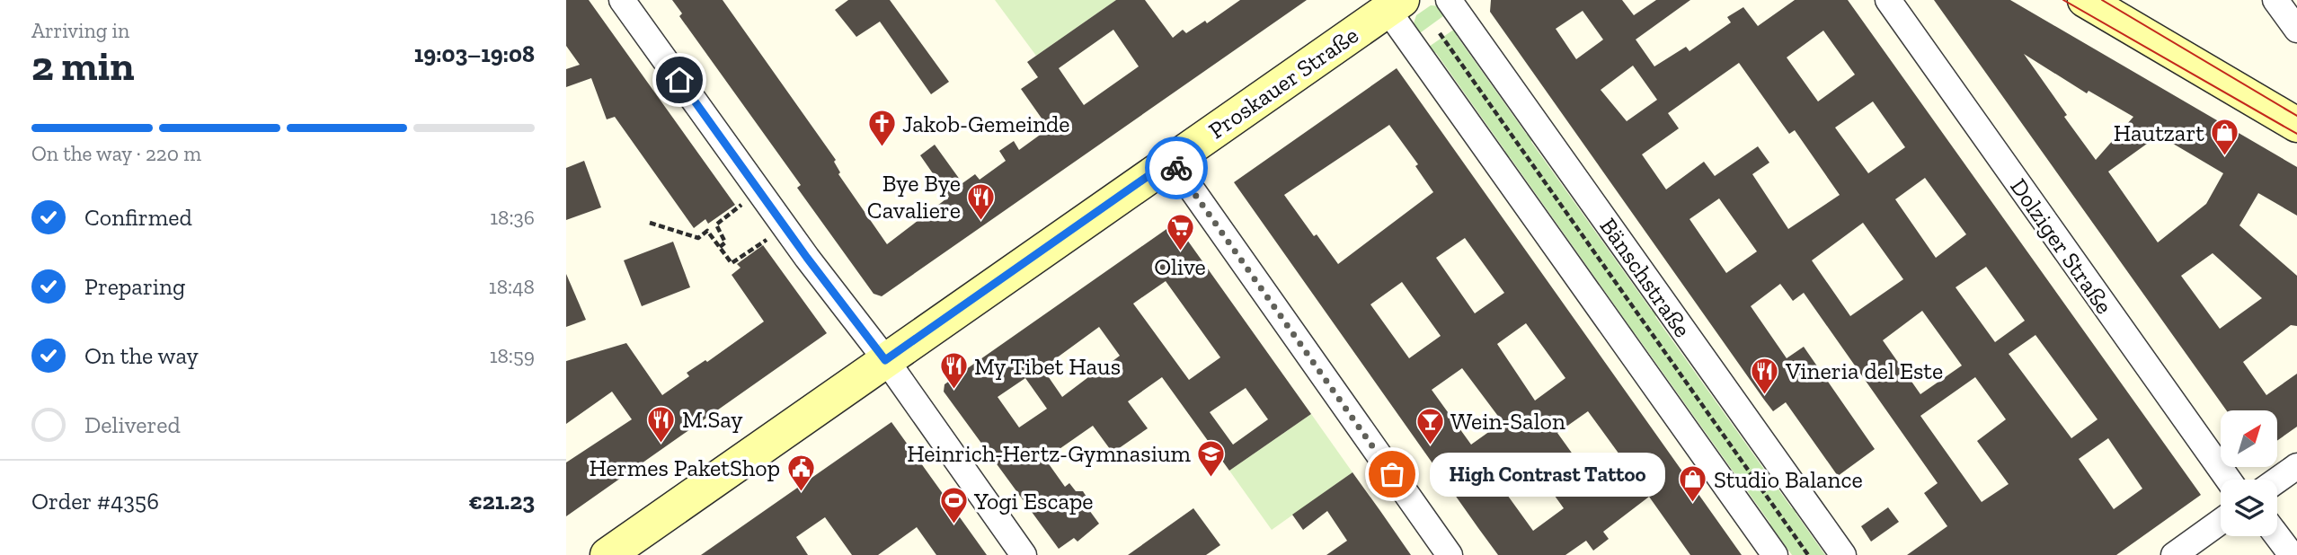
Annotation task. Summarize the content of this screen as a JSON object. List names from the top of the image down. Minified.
{"streets":{"street":["Proskauer Straße","Dolziger Straße","Bänschstraße"]},"places":{"church":["Jakob-Gemeinde"],"shop":["Hautzart","Studio Balance"],"restaurant":["Bye Bye Cavaliere","My Tibet Haus","Vineria del Este","M.Say"],"supermarket":["Olive"],"bar":["Wein-Salon"],"other":["High Contrast Tattoo"],"school or university":["Heinrich-Hertz-Gymnasium"],"public building":["Hermes PaketShop"],"sports":["Yogi Escape"]},"north":"top right","page":{"heading":["2 min","Arriving in","19:03–19:08"],"panel":["Order #4356","€21.23"],"bar":"On the way · 220 m","list":[["Confirmed","18:36"],["Preparing","18:48"],["On the way","18:59"],"Delivered"],"bubble":"High Contrast Tattoo"}}
